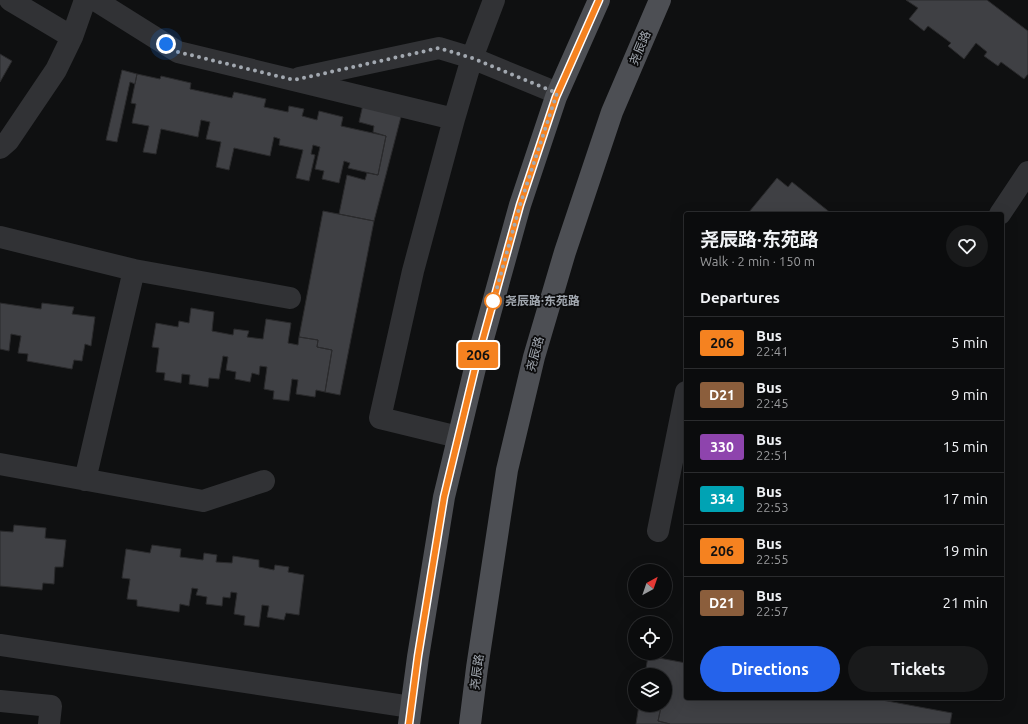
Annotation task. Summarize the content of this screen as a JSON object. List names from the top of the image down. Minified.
{"streets":{"main road":["尧辰路"]},"places":["尧辰路·东苑路"],"lines":["bus line 206"],"north":"top right","page":{"on_map":"206","heading":[["尧辰路·东苑路","Walk · 2 min · 150 m"],"Departures"],"list":[{"mark":"206","name":"Bus","note":"22:41","value":"5 min"},{"mark":"D21","name":"Bus","note":"22:45","value":"9 min"},{"mark":"330","name":"Bus","note":"22:51","value":"15 min"},{"mark":"334","name":"Bus","note":"22:53","value":"17 min"},{"mark":"206","name":"Bus","note":"22:55","value":"19 min"},{"mark":"D21","name":"Bus","note":"22:57","value":"21 min"}],"buttons":["Directions","Tickets"]}}
